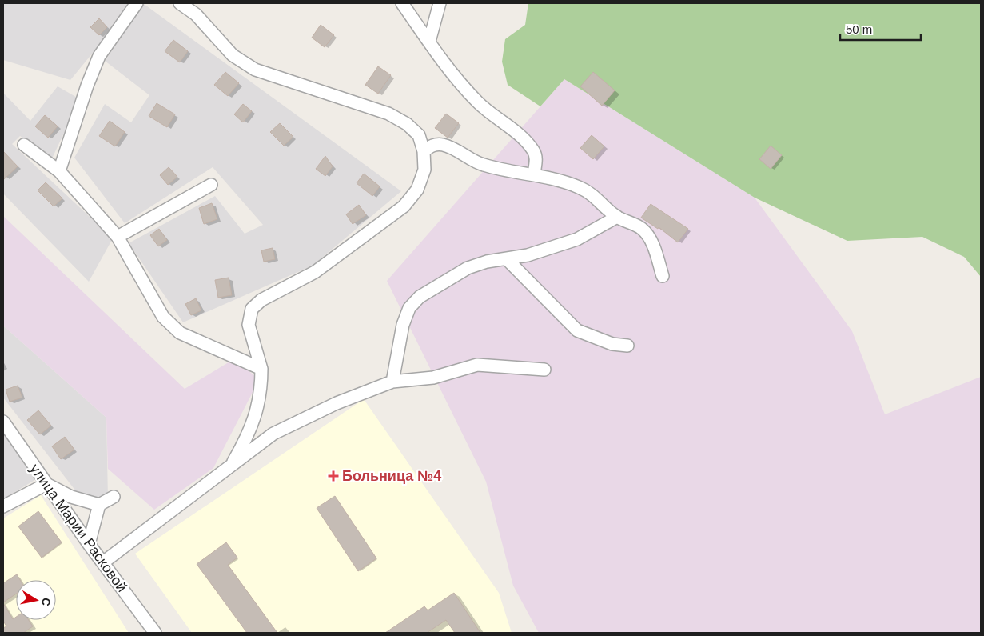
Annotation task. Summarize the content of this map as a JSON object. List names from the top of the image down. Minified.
{"streets":{"street":["улица Марии Расковой"]},"places":{"health":["Больница №4"]},"scale_bar":"50 m","north":"right"}
